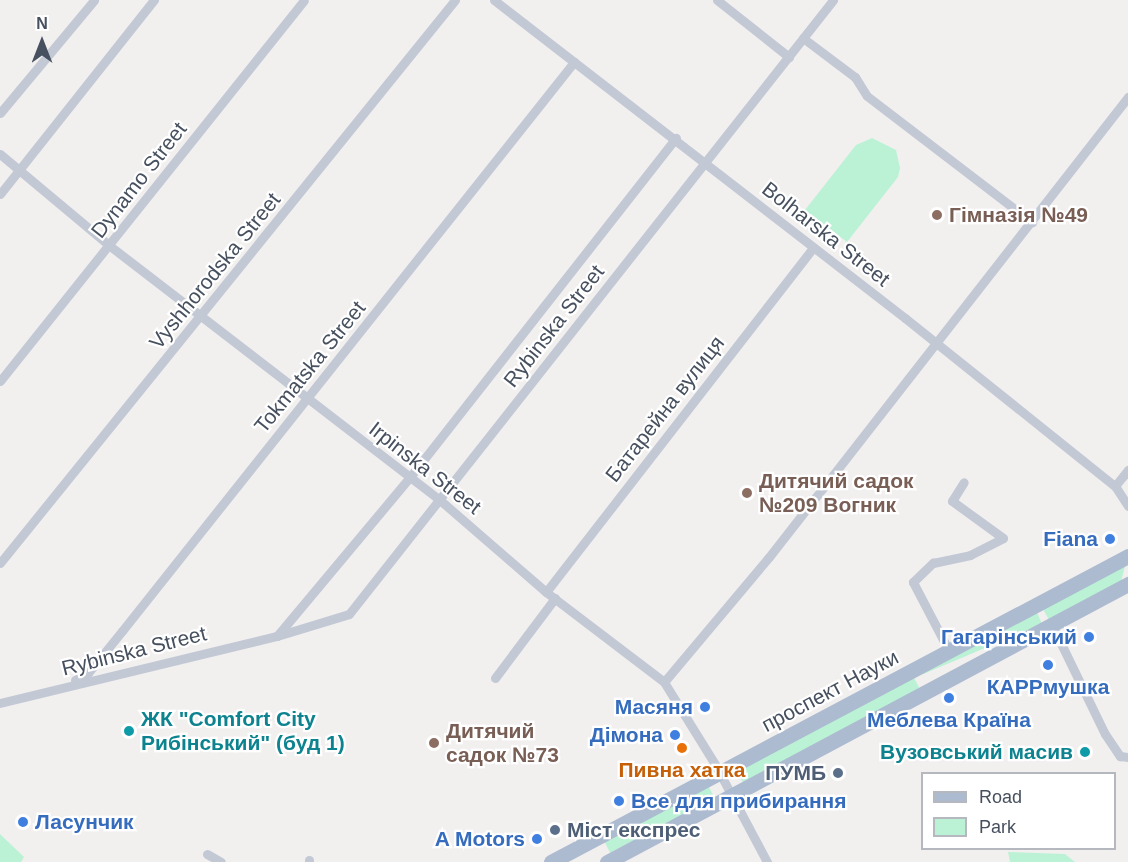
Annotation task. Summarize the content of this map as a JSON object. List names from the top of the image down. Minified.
{"streets":{"main road":["проспект Науки"],"street":["Dynamo Street","Bolharska Street","Vyshhorodska Street","Rybinska Street","Tokmatska Street","Батарейна вулиця","Irpinska Street"]},"crossings":[["Dynamo Street","Irpinska Street"],["Bolharska Street","Rybinska Street"],["Bolharska Street","Tokmatska Street"],["Bolharska Street","Батарейна вулиця"],["Vyshhorodska Street","Irpinska Street"],["Rybinska Street","Tokmatska Street"],["Rybinska Street","Irpinska Street"],["Tokmatska Street","Irpinska Street"],["Батарейна вулиця","Irpinska Street"],["Irpinska Street","проспект Науки"]],"places":["Гімназія №49","Дитячий садок №209 Вогник","Fiana","Гагарінський","КАРРмушка","Меблева Країна","Масяня","ЖК \"Comfort City Рибінський\" (буд 1)","Дімона","Дитячий садок №73","Пивна хатка","Вузовський масив","ПУМБ","Все для прибирання","Ласунчик","Міст експрес","A Motors"],"legend":["Road","Park"],"north":"top"}
